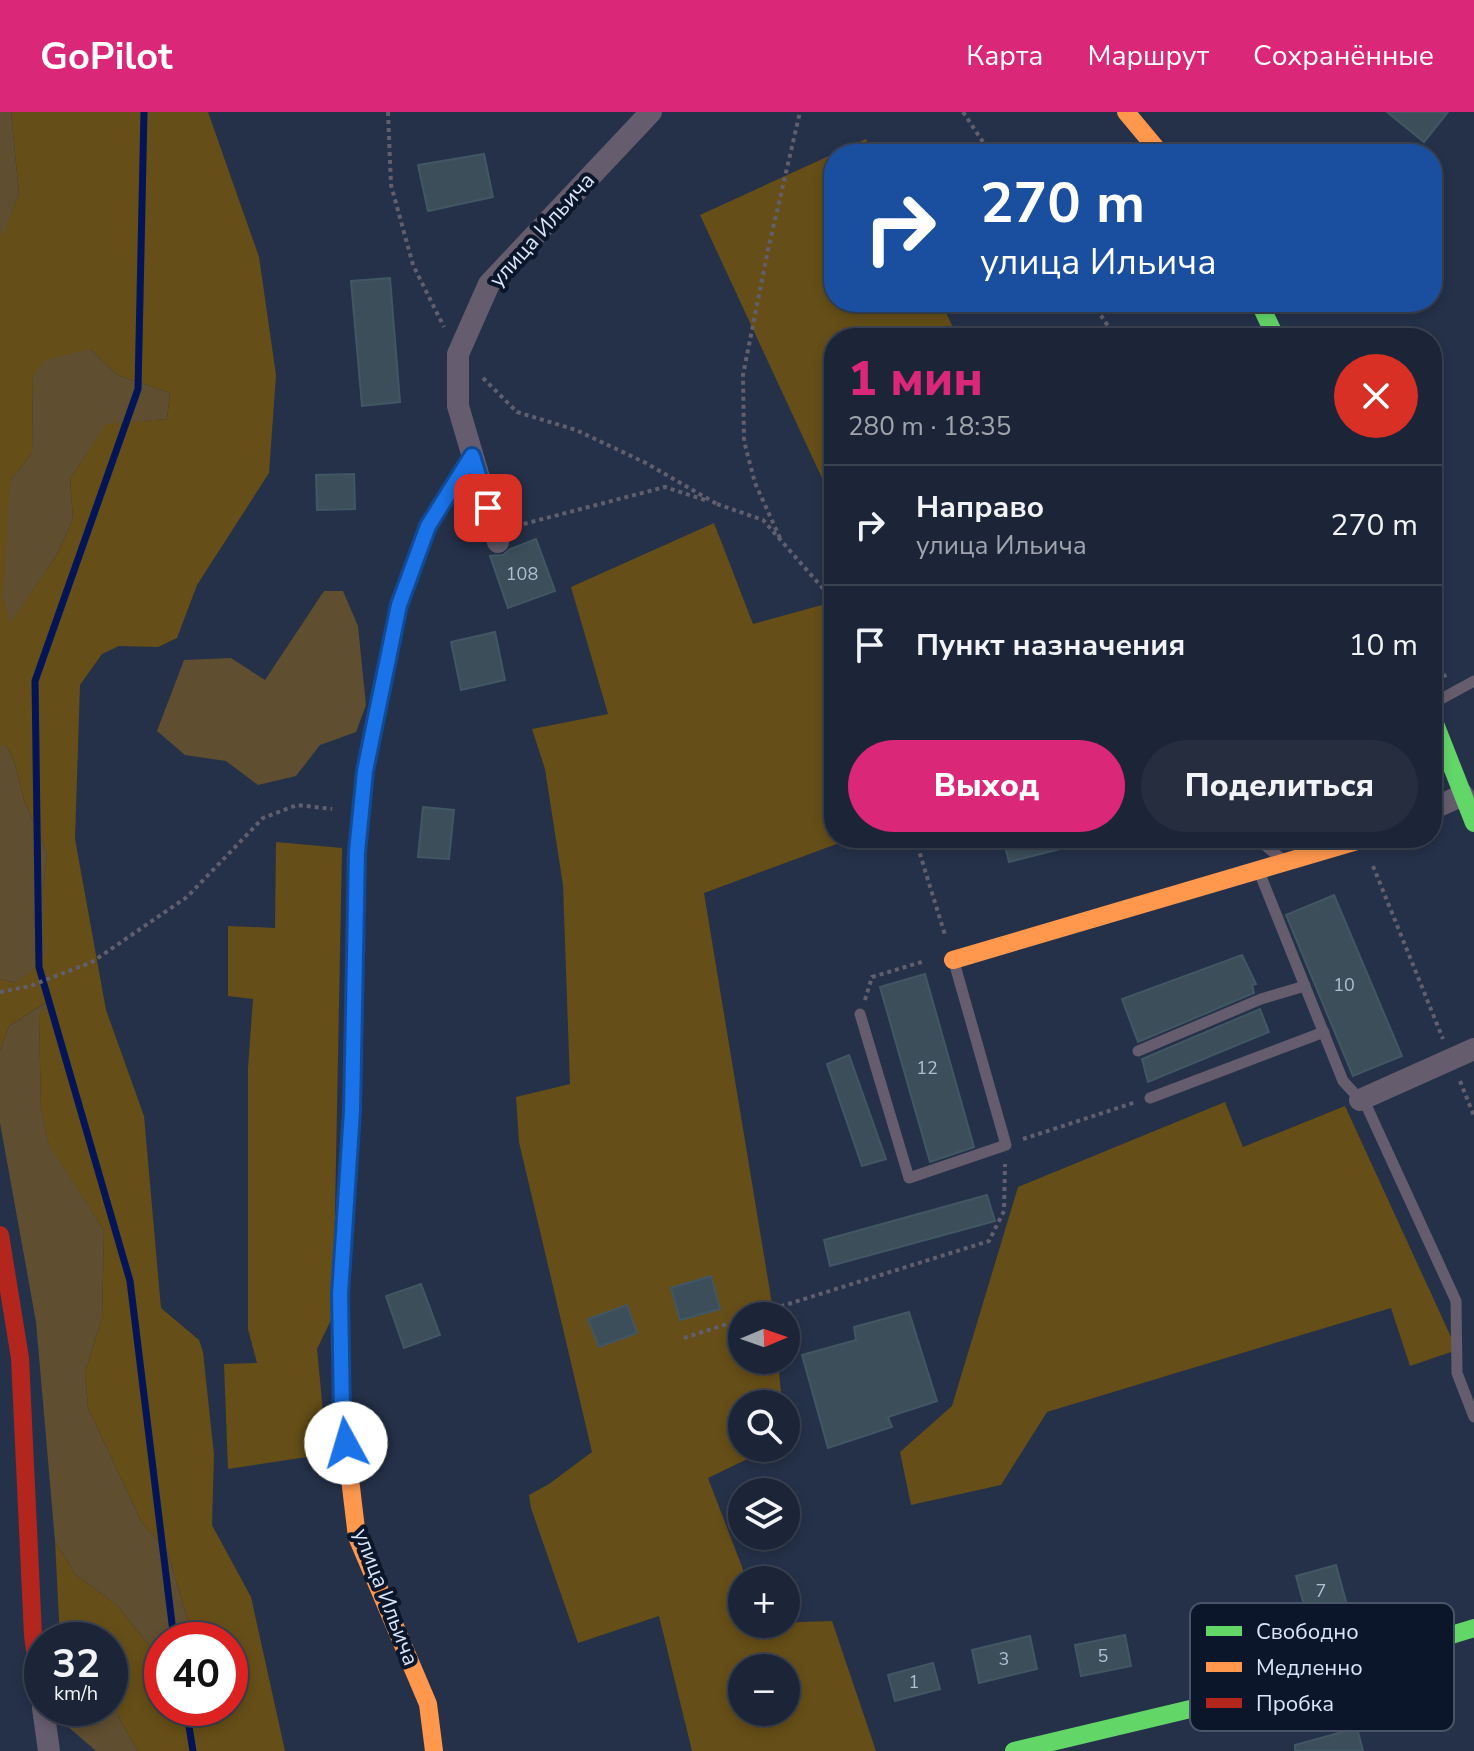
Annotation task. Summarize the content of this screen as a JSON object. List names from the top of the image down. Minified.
{"streets":{"street":["улица Ильича"]},"house_numbers":["108","10","12","7","5","3","1"],"legend":["Свободно","Медленно","Пробка"],"north":"right","page":{"header":"GoPilot","nav":["Карта","Маршрут","Сохранённые"],"turn":["270 m","улица Ильича"],"heading":["1 мин","280 m · 18:35"],"list":[{"name":"Направо","note":"улица Ильича","value":"270 m"},{"name":"Пункт назначения","value":"10 m"}],"buttons":["Выход","Поделиться"],"map_buttons":["+","−"],"speed":"32 km/h","limit":"40"}}
